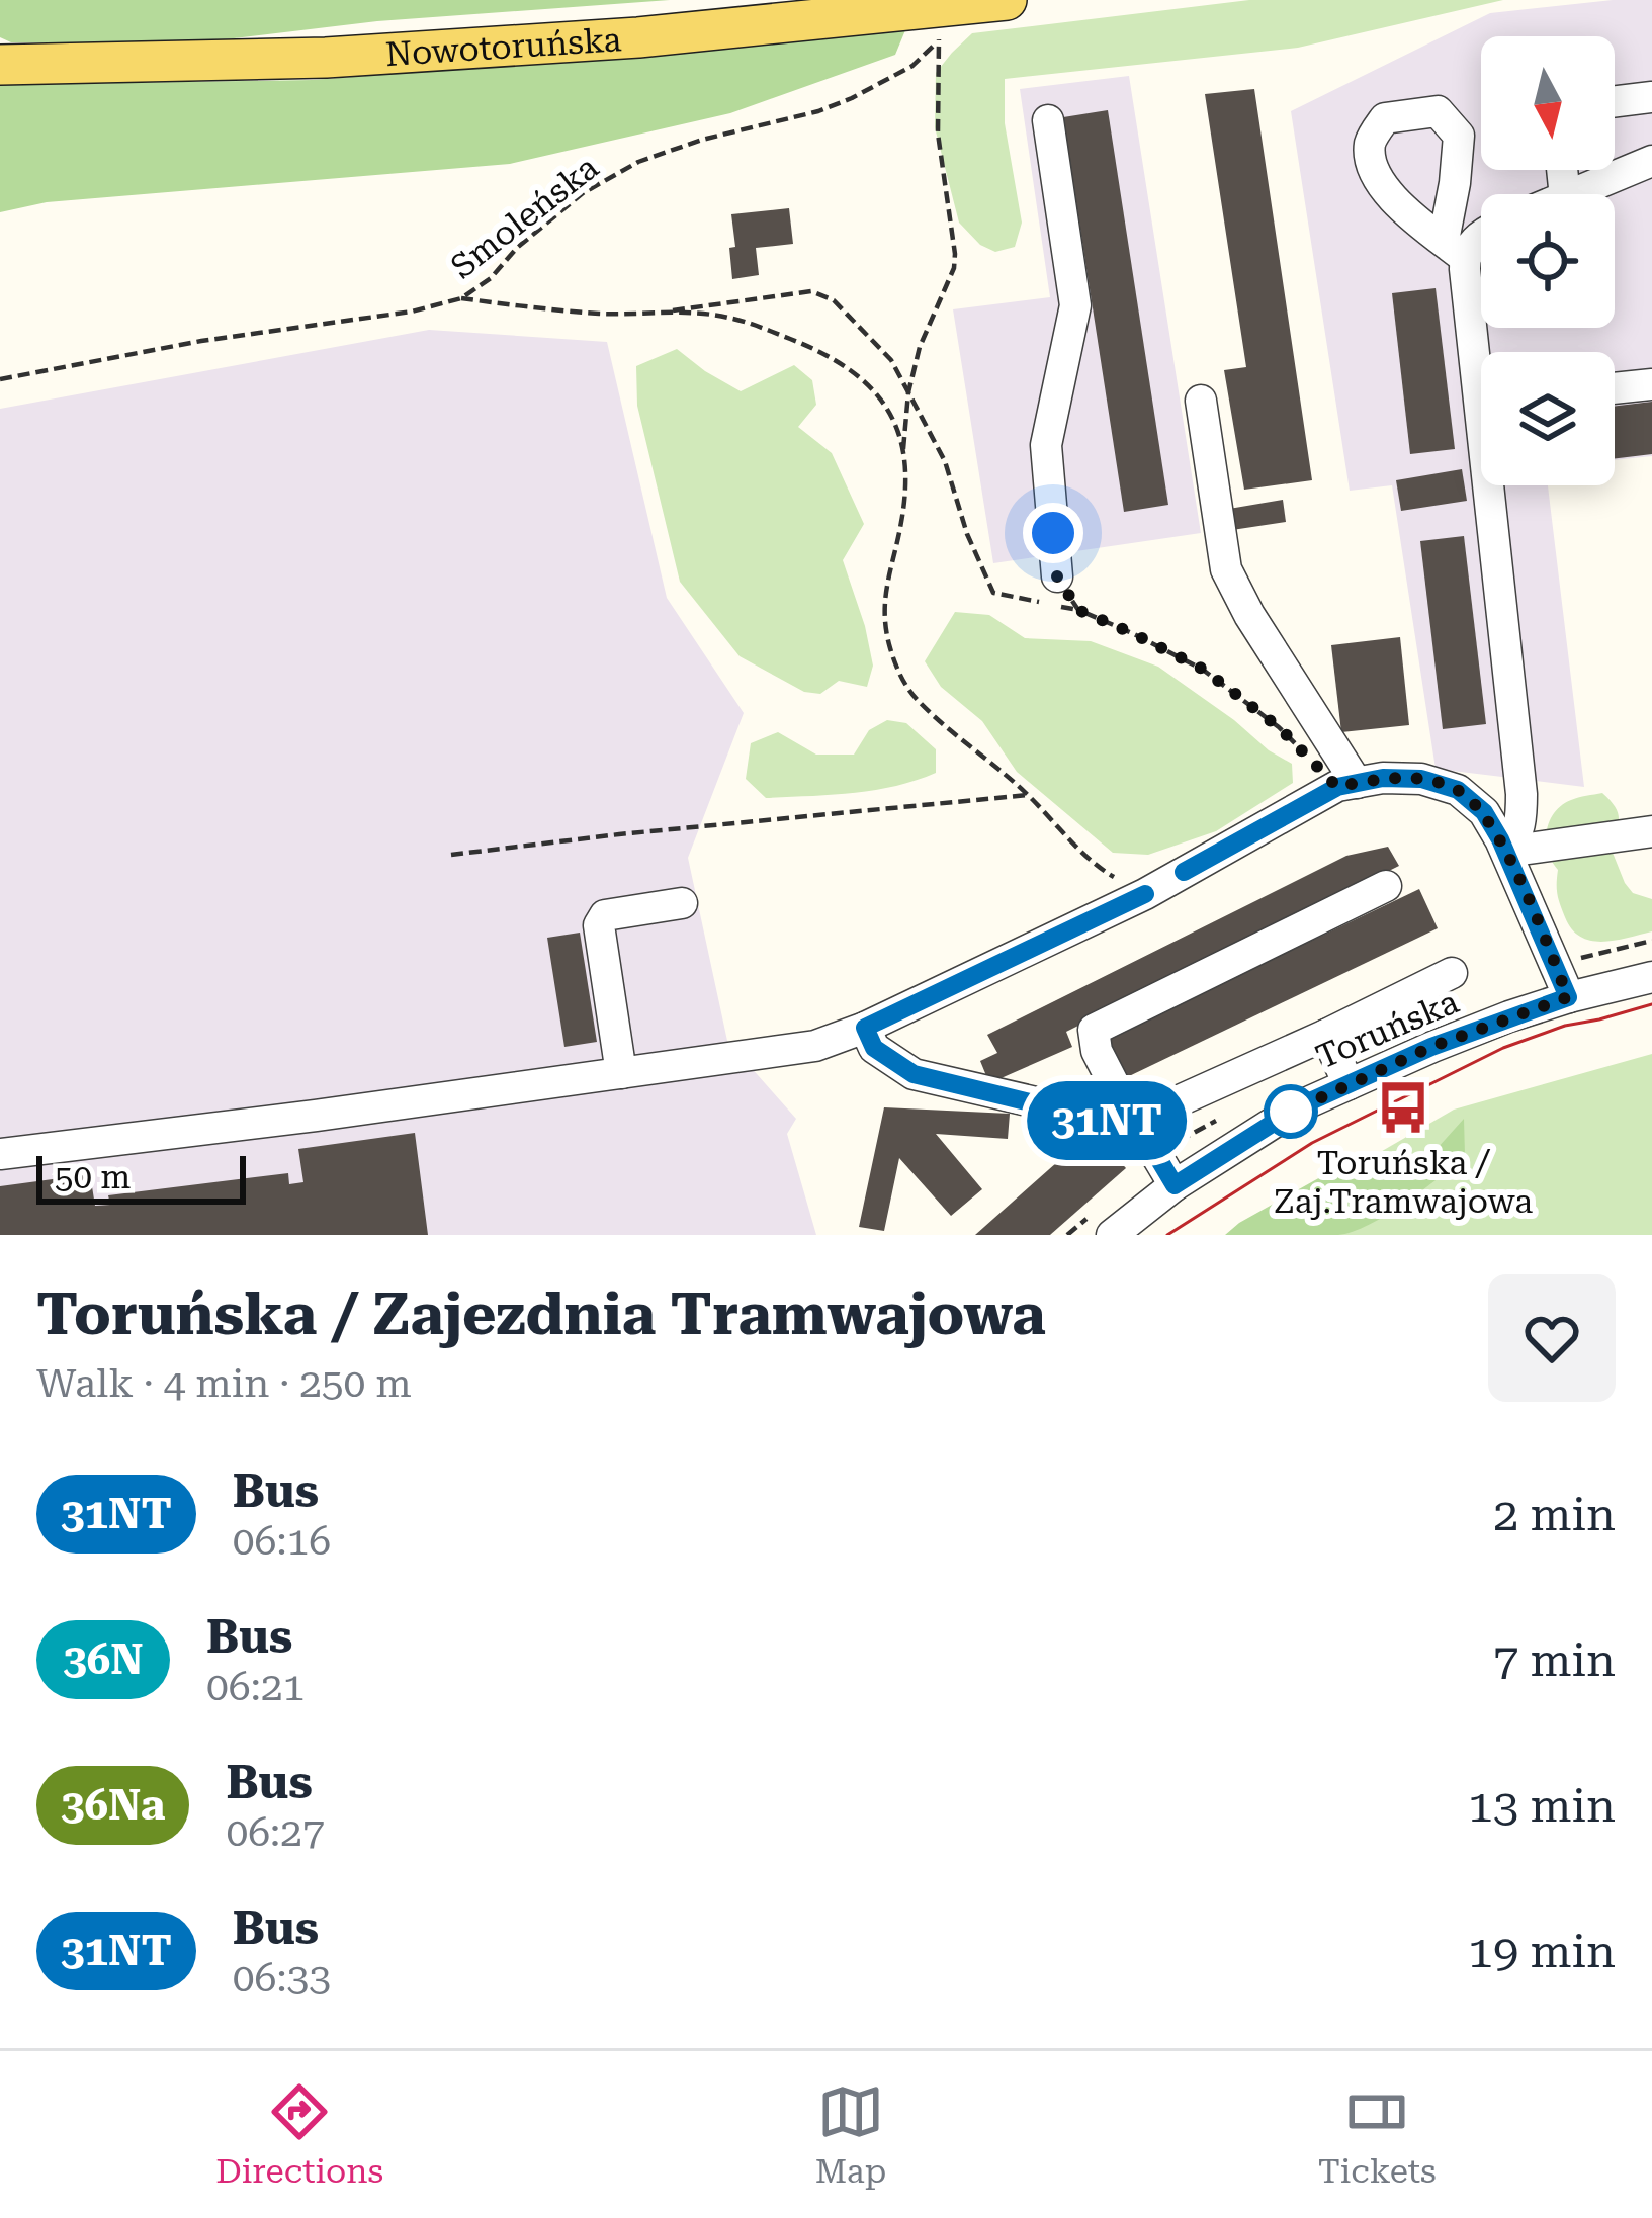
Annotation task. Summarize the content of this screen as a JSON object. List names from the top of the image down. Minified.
{"streets":{"main road":["Nowotoruńska"],"street":["Toruńska"],"path":["Smoleńska"]},"crossings":[["Nowotoruńska","Smoleńska"]],"places":{"bus stop":["Toruńska / Zaj.Tramwajowa"]},"lines":["bus line 31NT"],"scale_bar":"50 m","north":"bottom","page":{"on_map":"31NT","scale":"50 m","heading":["Toruńska / Zajezdnia Tramwajowa","Walk · 4 min · 250 m"],"list":[{"mark":"31NT","name":"Bus","note":"06:16","value":"2 min"},{"mark":"36N","name":"Bus","note":"06:21","value":"7 min"},{"mark":"36Na","name":"Bus","note":"06:27","value":"13 min"},{"mark":"31NT","name":"Bus","note":"06:33","value":"19 min"}],"tabs":["Directions","Map","Tickets"]}}
